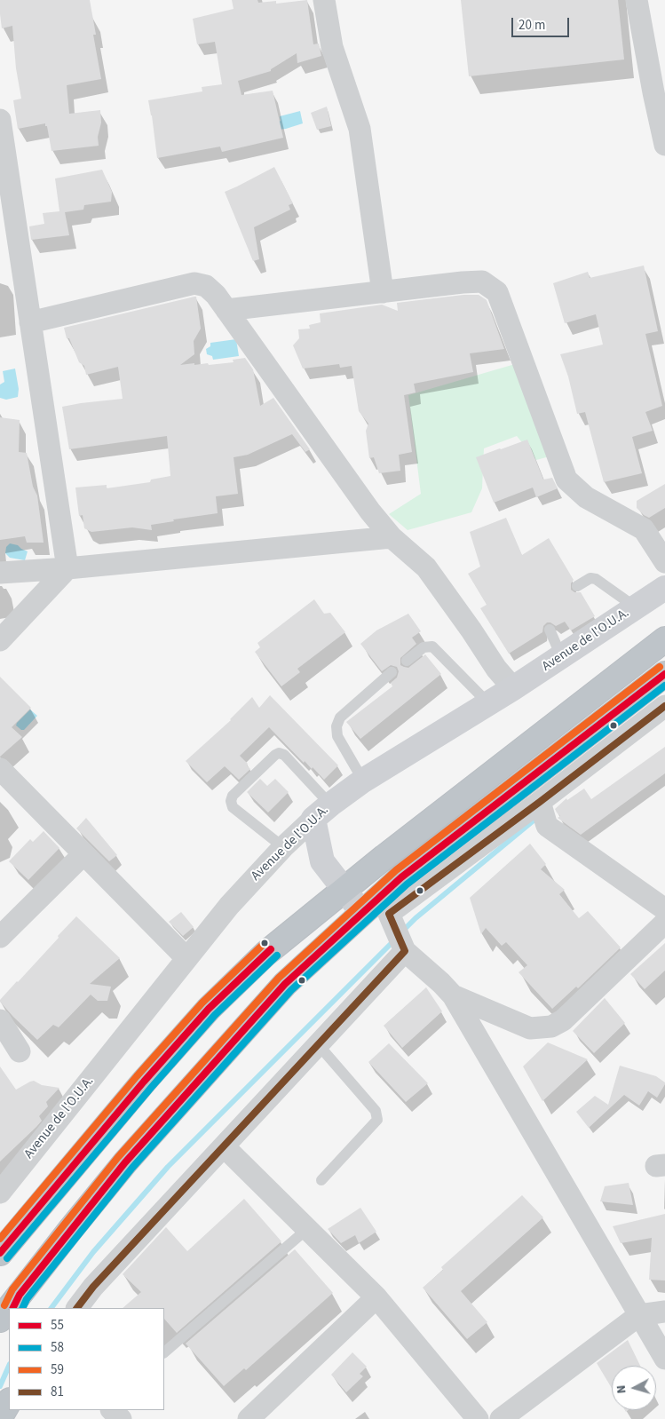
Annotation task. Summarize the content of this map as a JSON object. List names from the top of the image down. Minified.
{"streets":{"main road":["Avenue de l'O.U.A."]},"lines":["transit line 59","transit line 55","transit line 58","transit line 81"],"legend":["55","58","59","81"],"scale_bar":"20 m","north":"left"}
